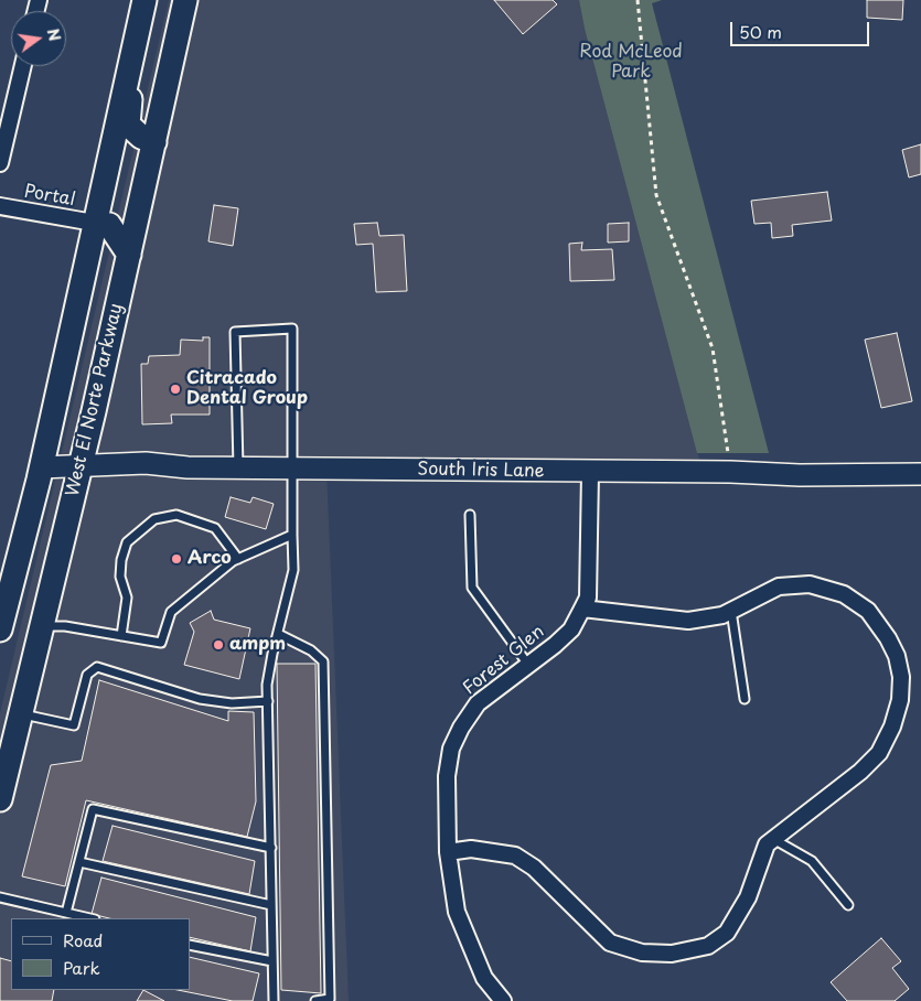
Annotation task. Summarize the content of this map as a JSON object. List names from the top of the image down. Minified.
{"streets":{"main road":["West El Norte Parkway"],"street":["Portal","South Iris Lane","Forest Glen"]},"crossings":[["Portal","West El Norte Parkway"],["West El Norte Parkway","South Iris Lane"],["South Iris Lane","Forest Glen"]],"parks":["Rod McLeod Park"],"places":["Citracado Dental Group","Arco","ampm"],"legend":["Road","Park"],"scale_bar":"50 m","north":"right"}
